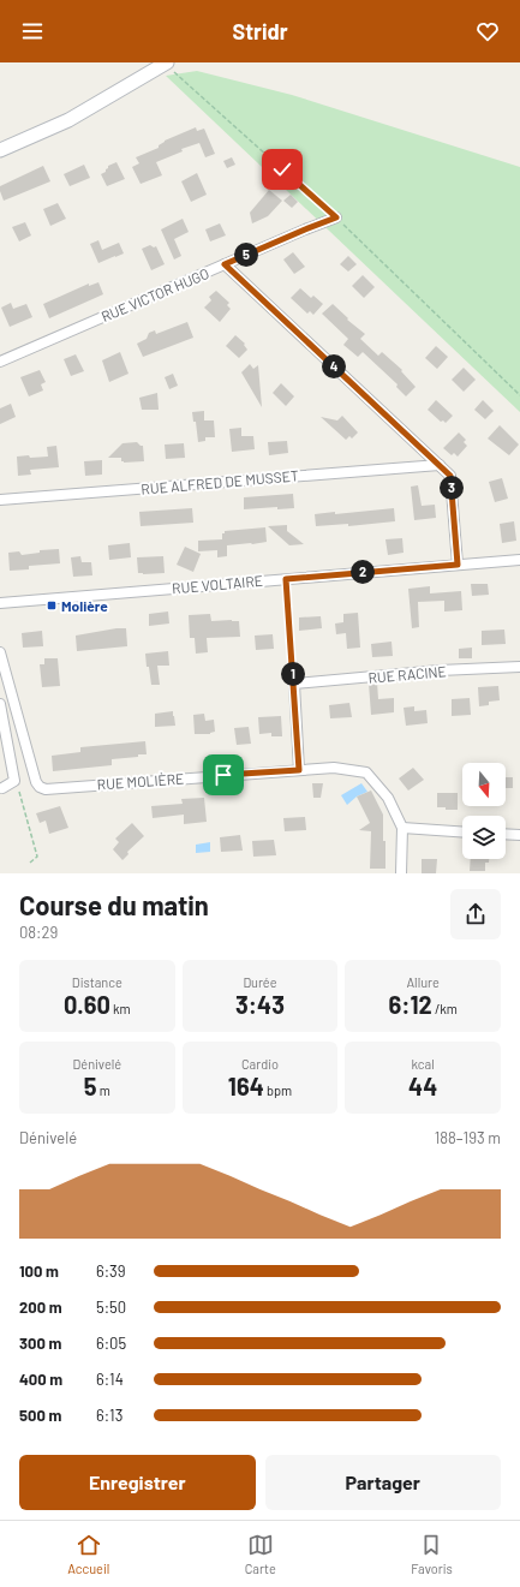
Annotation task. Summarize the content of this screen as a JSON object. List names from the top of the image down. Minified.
{"streets":{"street":["RUE VICTOR HUGO","RUE ALFRED DE MUSSET","RUE VOLTAIRE","RUE RACINE","RUE MOLIÈRE"]},"places":{"transit":["Molière"]},"north":"bottom","page":{"header":"Stridr","pins":["5","4","3","2","1"],"heading":["Course du matin","08:29"],"stats":[["Distance","0.60 km"],["Durée","3:43"],["Allure","6:12 /km"],["Dénivelé","5 m"],["Cardio","164 bpm"],["kcal","44"]],"chart":["Dénivelé","188–193 m"],"list":[{"name":"100 m","note":"6:39"},{"name":"200 m","note":"5:50"},{"name":"300 m","note":"6:05"},{"name":"400 m","note":"6:14"},{"name":"500 m","note":"6:13"}],"buttons":["Enregistrer","Partager"],"tabs":["Accueil","Carte","Favoris"]}}
